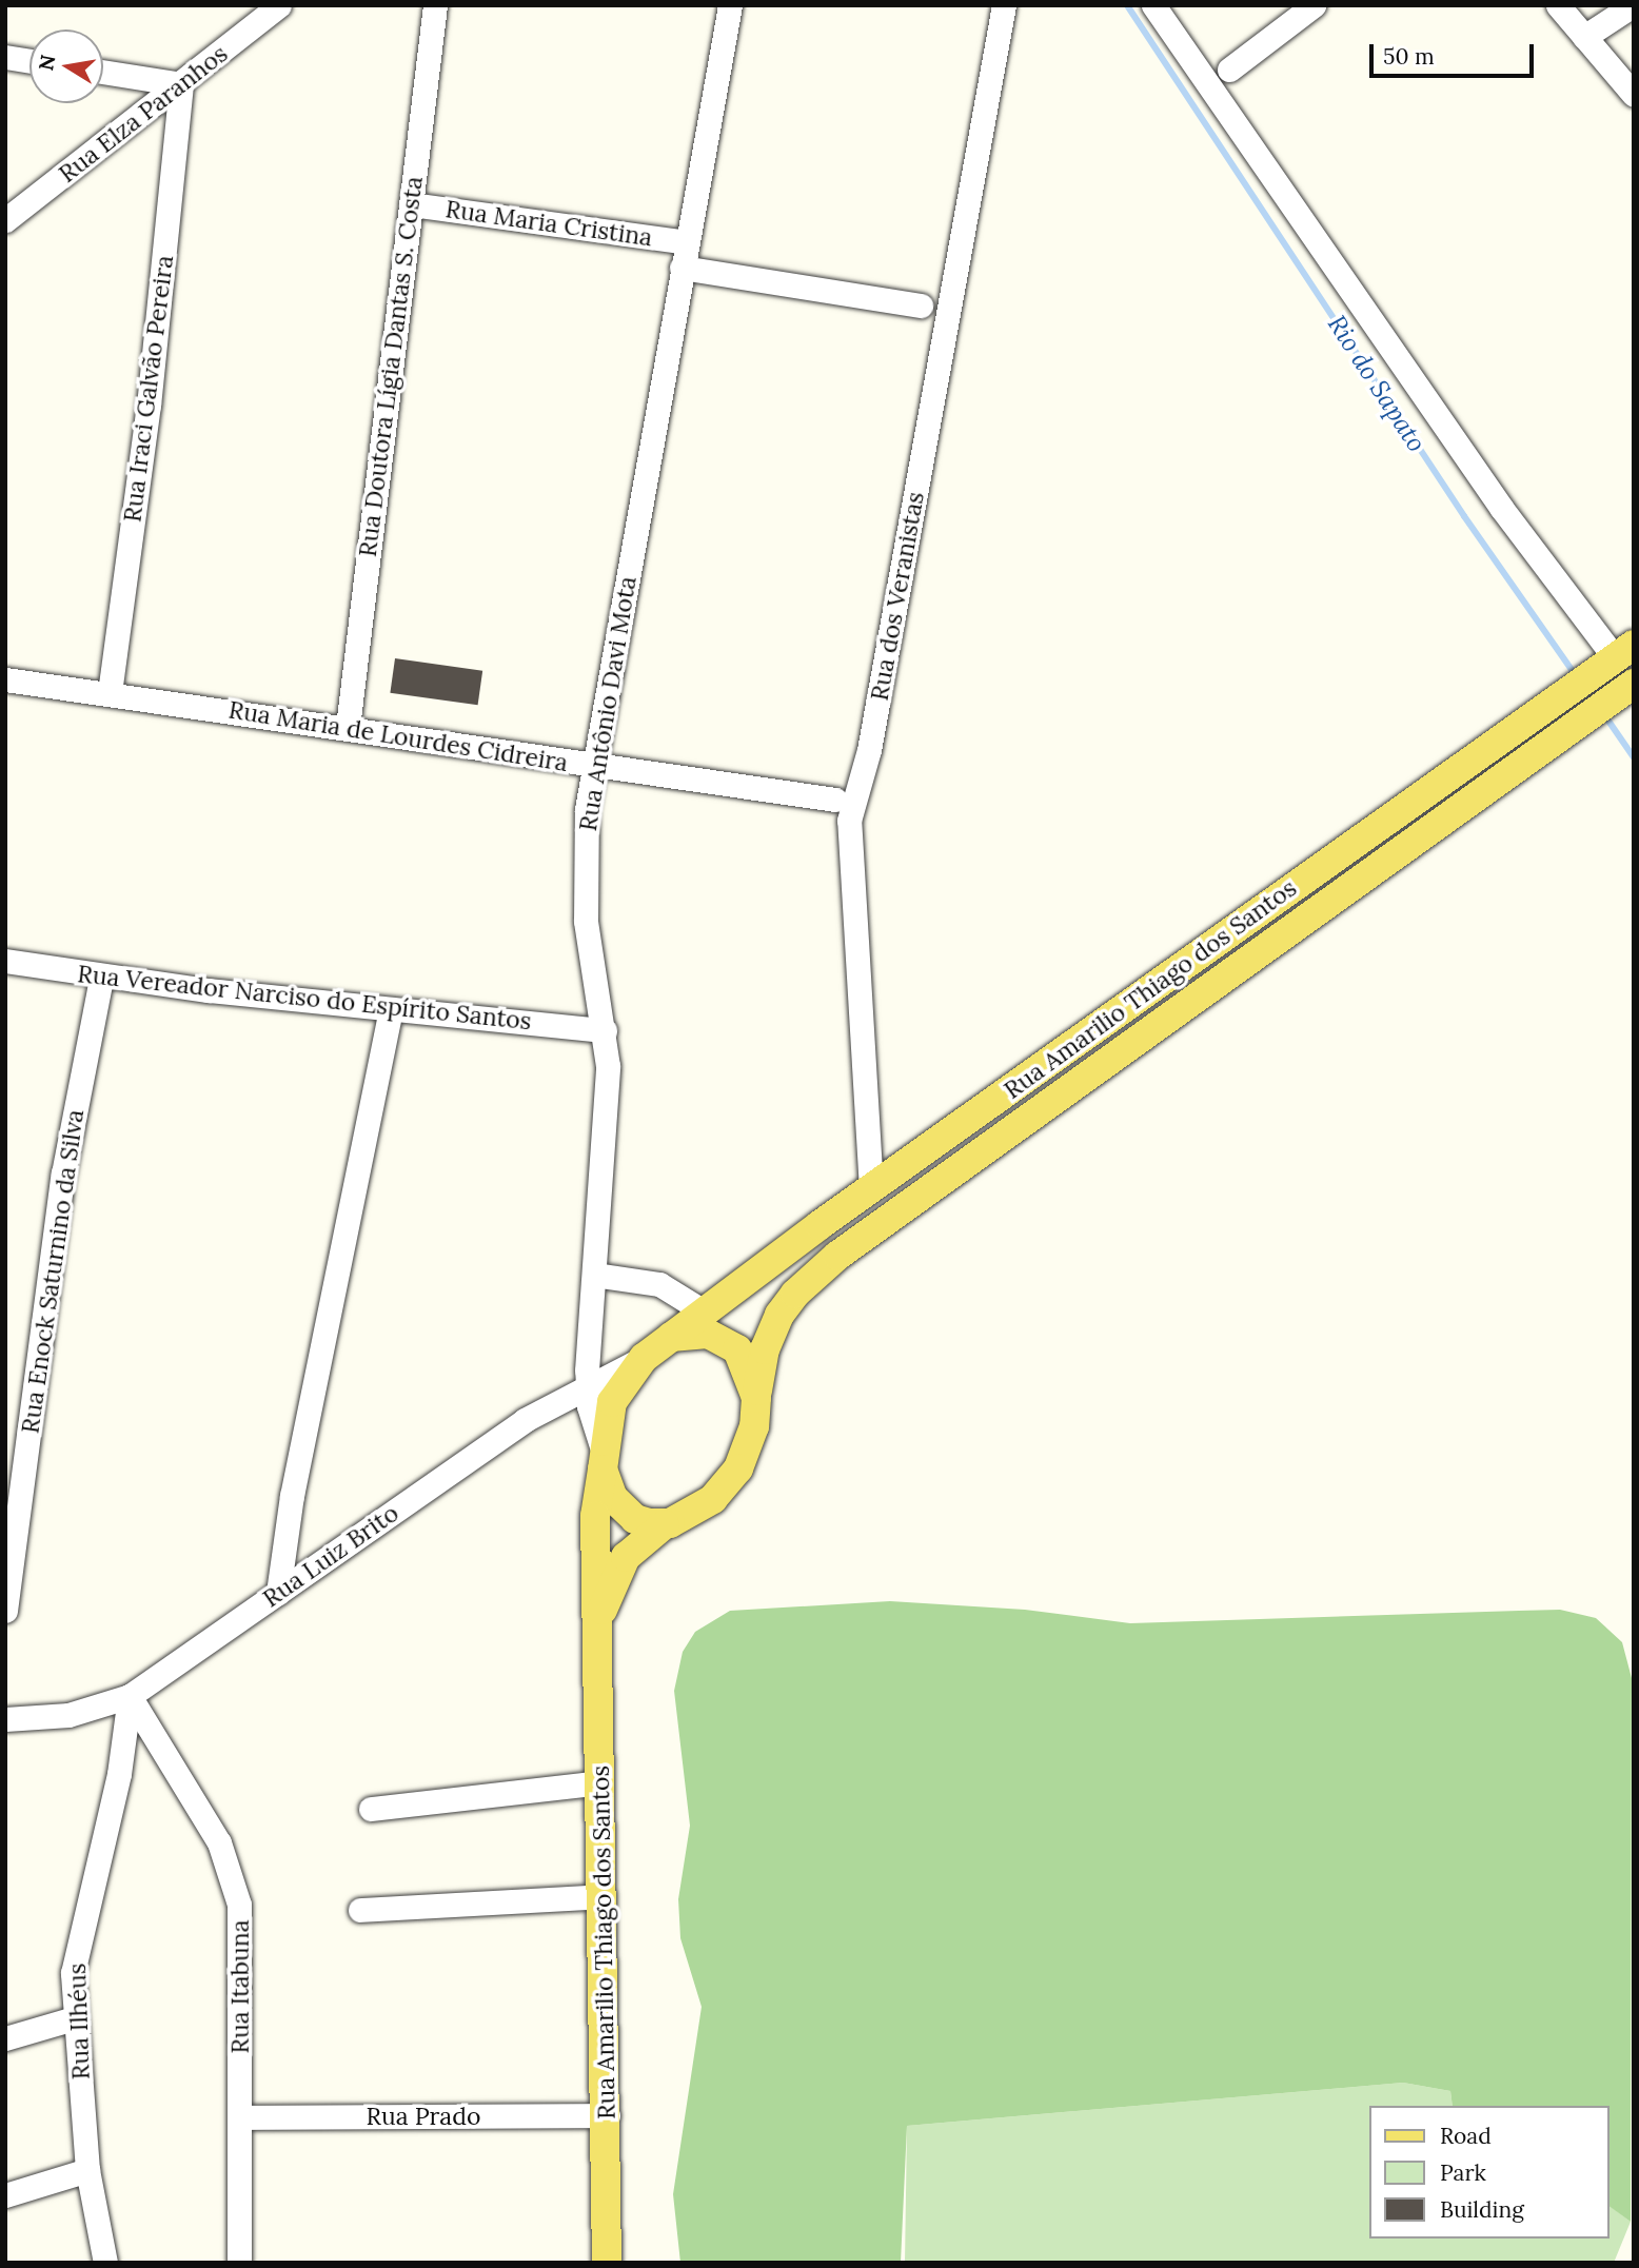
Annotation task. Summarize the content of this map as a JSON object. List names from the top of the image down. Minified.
{"streets":{"main road":["Rua Amarilio Thiago dos Santos"],"street":["Rua Elza Paranhos","Rua Maria Cristina","Rua Doutora Lígia Dantas S. Costa","Rua Iraci Galvão Pereira","Rua dos Veranistas","Rua Antônio Davi Mota","Rua Maria de Lourdes Cidreira","Rua Vereador Narciso do Espírito Santos","Rua Enock Saturnino da Silva","Rua Luiz Brito","Rua Itabuna","Rua Ilhéus","Rua Prado"]},"crossings":[["Rua Elza Paranhos","Rua Iraci Galvão Pereira"],["Rua Maria Cristina","Rua Doutora Lígia Dantas S. Costa"],["Rua Maria Cristina","Rua Antônio Davi Mota"],["Rua Doutora Lígia Dantas S. Costa","Rua Maria de Lourdes Cidreira"],["Rua Iraci Galvão Pereira","Rua Maria de Lourdes Cidreira"],["Rua dos Veranistas","Rua Amarilio Thiago dos Santos"],["Rua Antônio Davi Mota","Rua Maria de Lourdes Cidreira"],["Rua Antônio Davi Mota","Rua Amarilio Thiago dos Santos"],["Rua Antônio Davi Mota","Rua Vereador Narciso do Espírito Santos"],["Rua Antônio Davi Mota","Rua Luiz Brito"],["Rua Amarilio Thiago dos Santos","Rua Luiz Brito"],["Rua Amarilio Thiago dos Santos","Rua Prado"],["Rua Vereador Narciso do Espírito Santos","Rua Enock Saturnino da Silva"],["Rua Luiz Brito","Rua Itabuna"],["Rua Luiz Brito","Rua Ilhéus"],["Rua Itabuna","Rua Ilhéus"],["Rua Itabuna","Rua Prado"]],"water":["Rio do Sapato"],"legend":["Road","Park","Building"],"scale_bar":"50 m","north":"left"}
